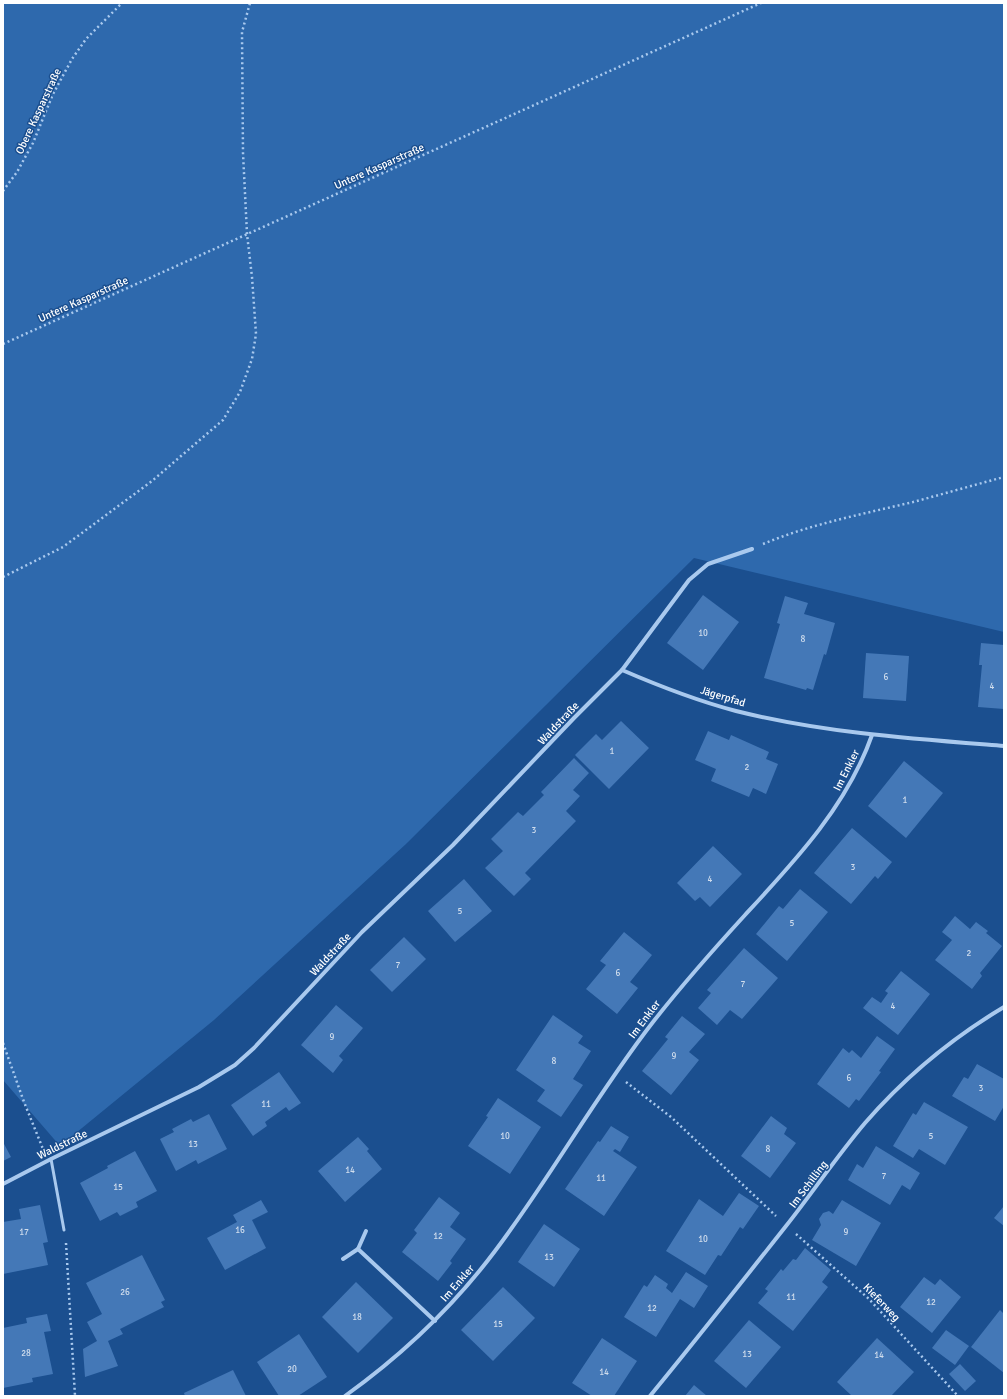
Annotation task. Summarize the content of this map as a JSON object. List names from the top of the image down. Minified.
{"streets":{"street":["Jägerpfad","Waldstraße","Im Enkler","Im Schilling"],"path":["Obere Kasparstraße","Untere Kasparstraße","Kieferweg"]},"crossings":[["Jägerpfad","Waldstraße"],["Jägerpfad","Im Enkler"],["Im Enkler","Kieferweg"],["Im Schilling","Kieferweg"]],"house_numbers":["10","8","6","4","1","2","1","3","3","4","5","5","2","7","6","7","4","9","9","8","6","3","11","10","5","13","8","14","7","11","15","16","17","9","12","10","13","26","11","12","12","18","15","28","13","14","20","14"]}
